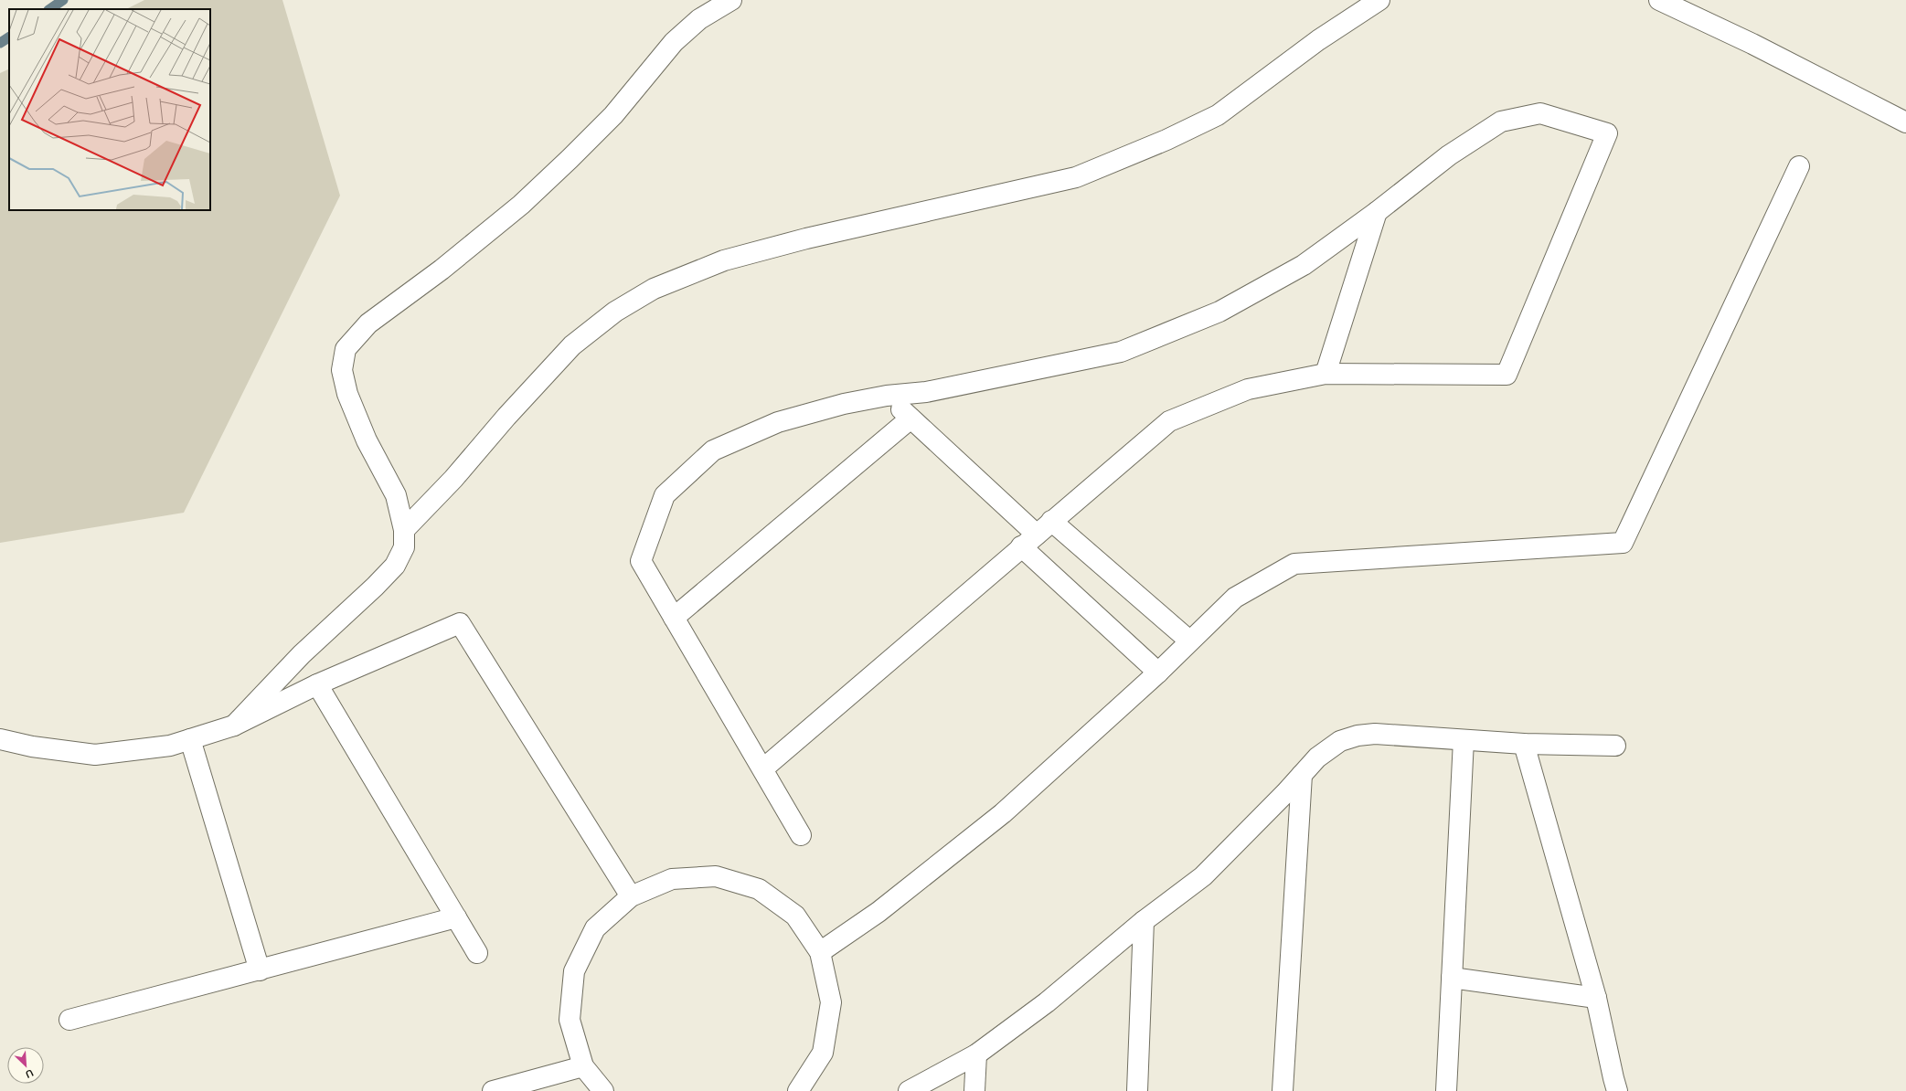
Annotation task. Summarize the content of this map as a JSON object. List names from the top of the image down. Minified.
{"north":"bottom right"}
